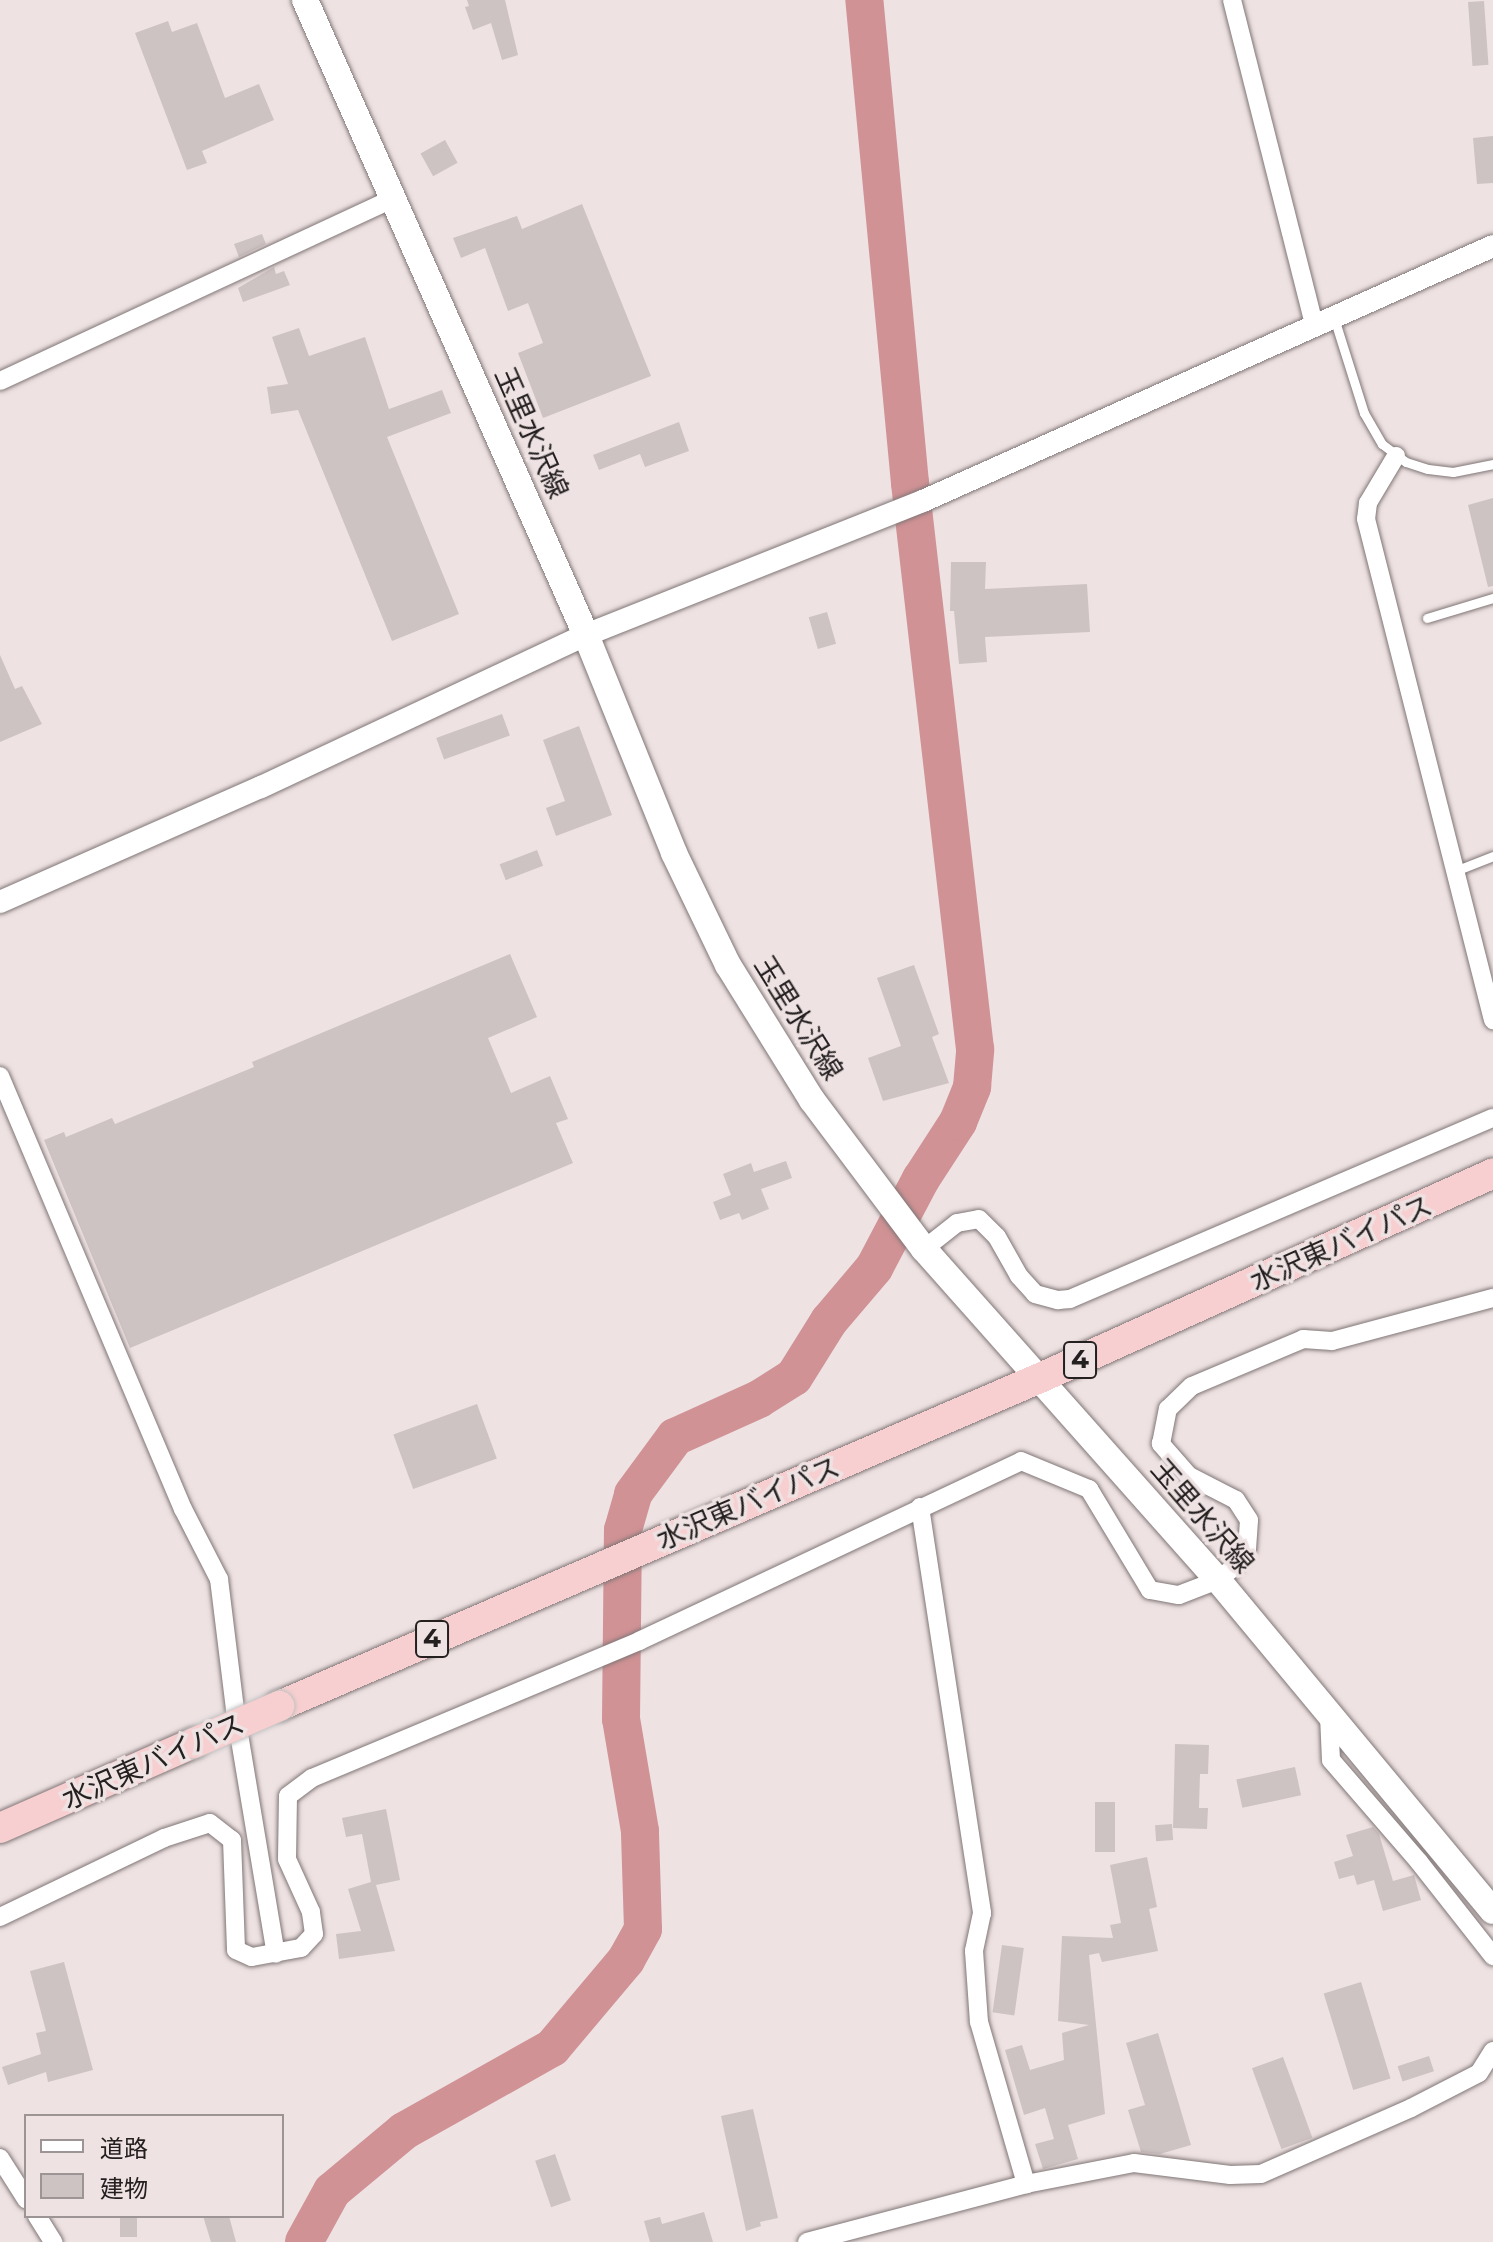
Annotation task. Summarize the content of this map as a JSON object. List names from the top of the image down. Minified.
{"streets":{"highway":["水沢東バイパス","4"],"main road":["玉里水沢線"]},"crossings":[["玉里水沢線","水沢東バイパス"]],"legend":["道路","建物"]}
